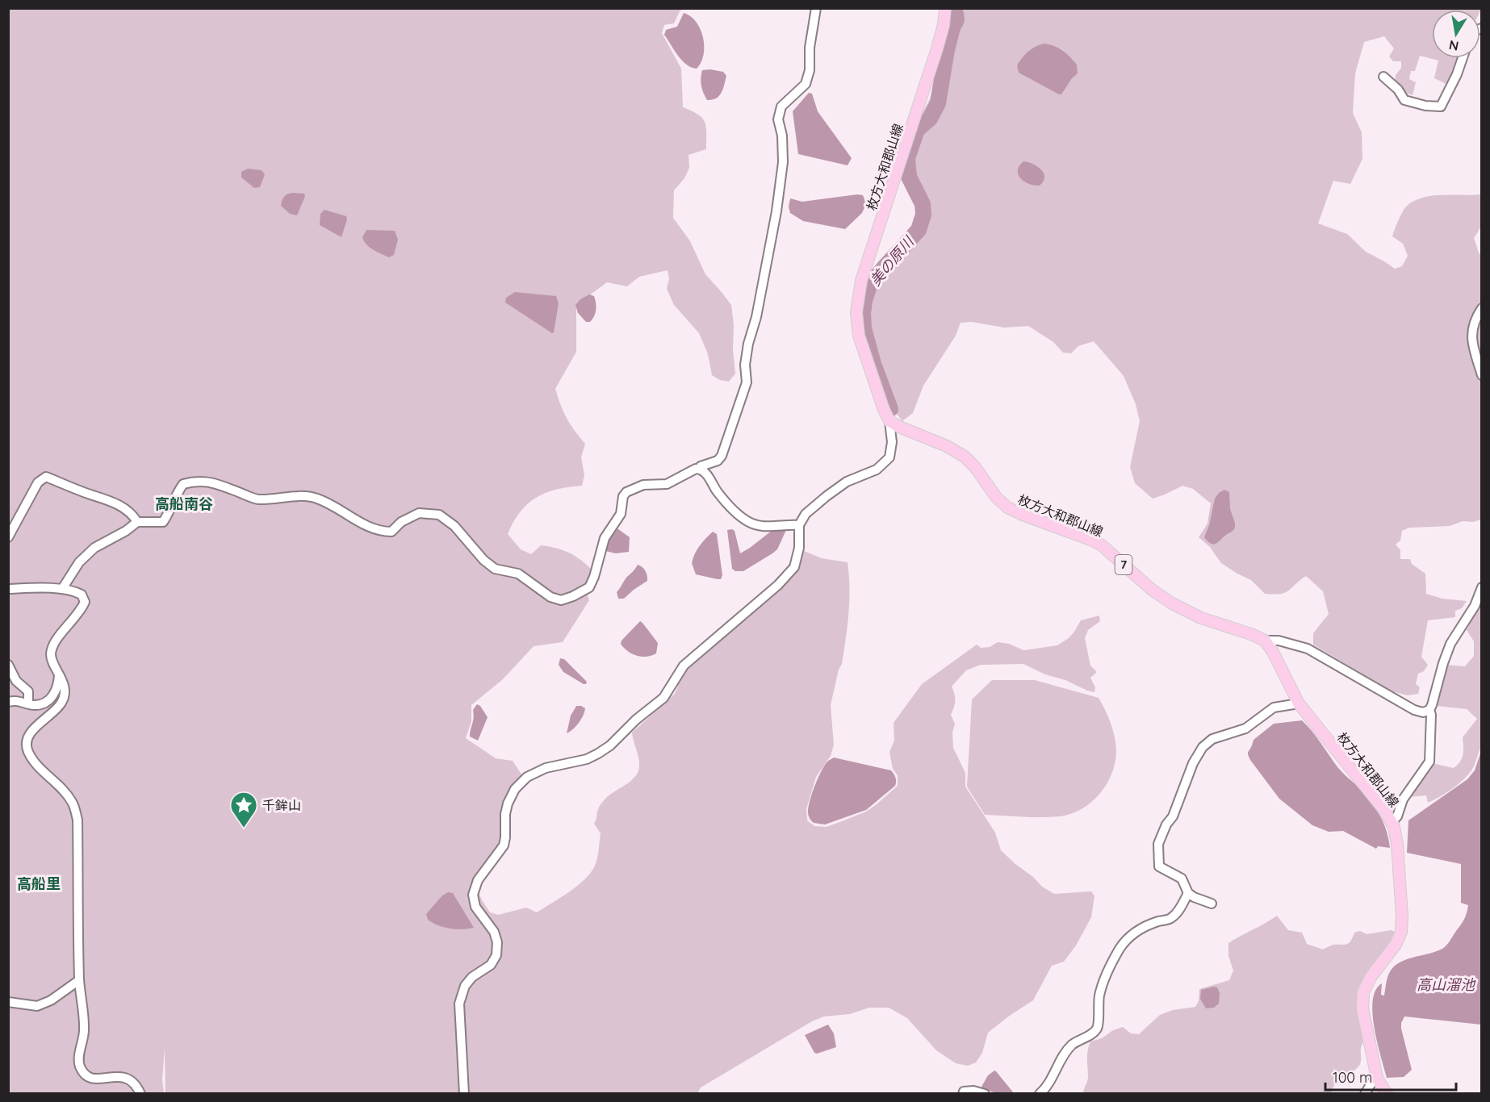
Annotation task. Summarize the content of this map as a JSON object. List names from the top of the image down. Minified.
{"streets":{"main road":["枚方大和郡山線","7"]},"districts":["高船南谷","高船里"],"water":["美の原川","高山溜池"],"places":{"place":["千鉾山"]},"scale_bar":"100 m","north":"bottom"}
